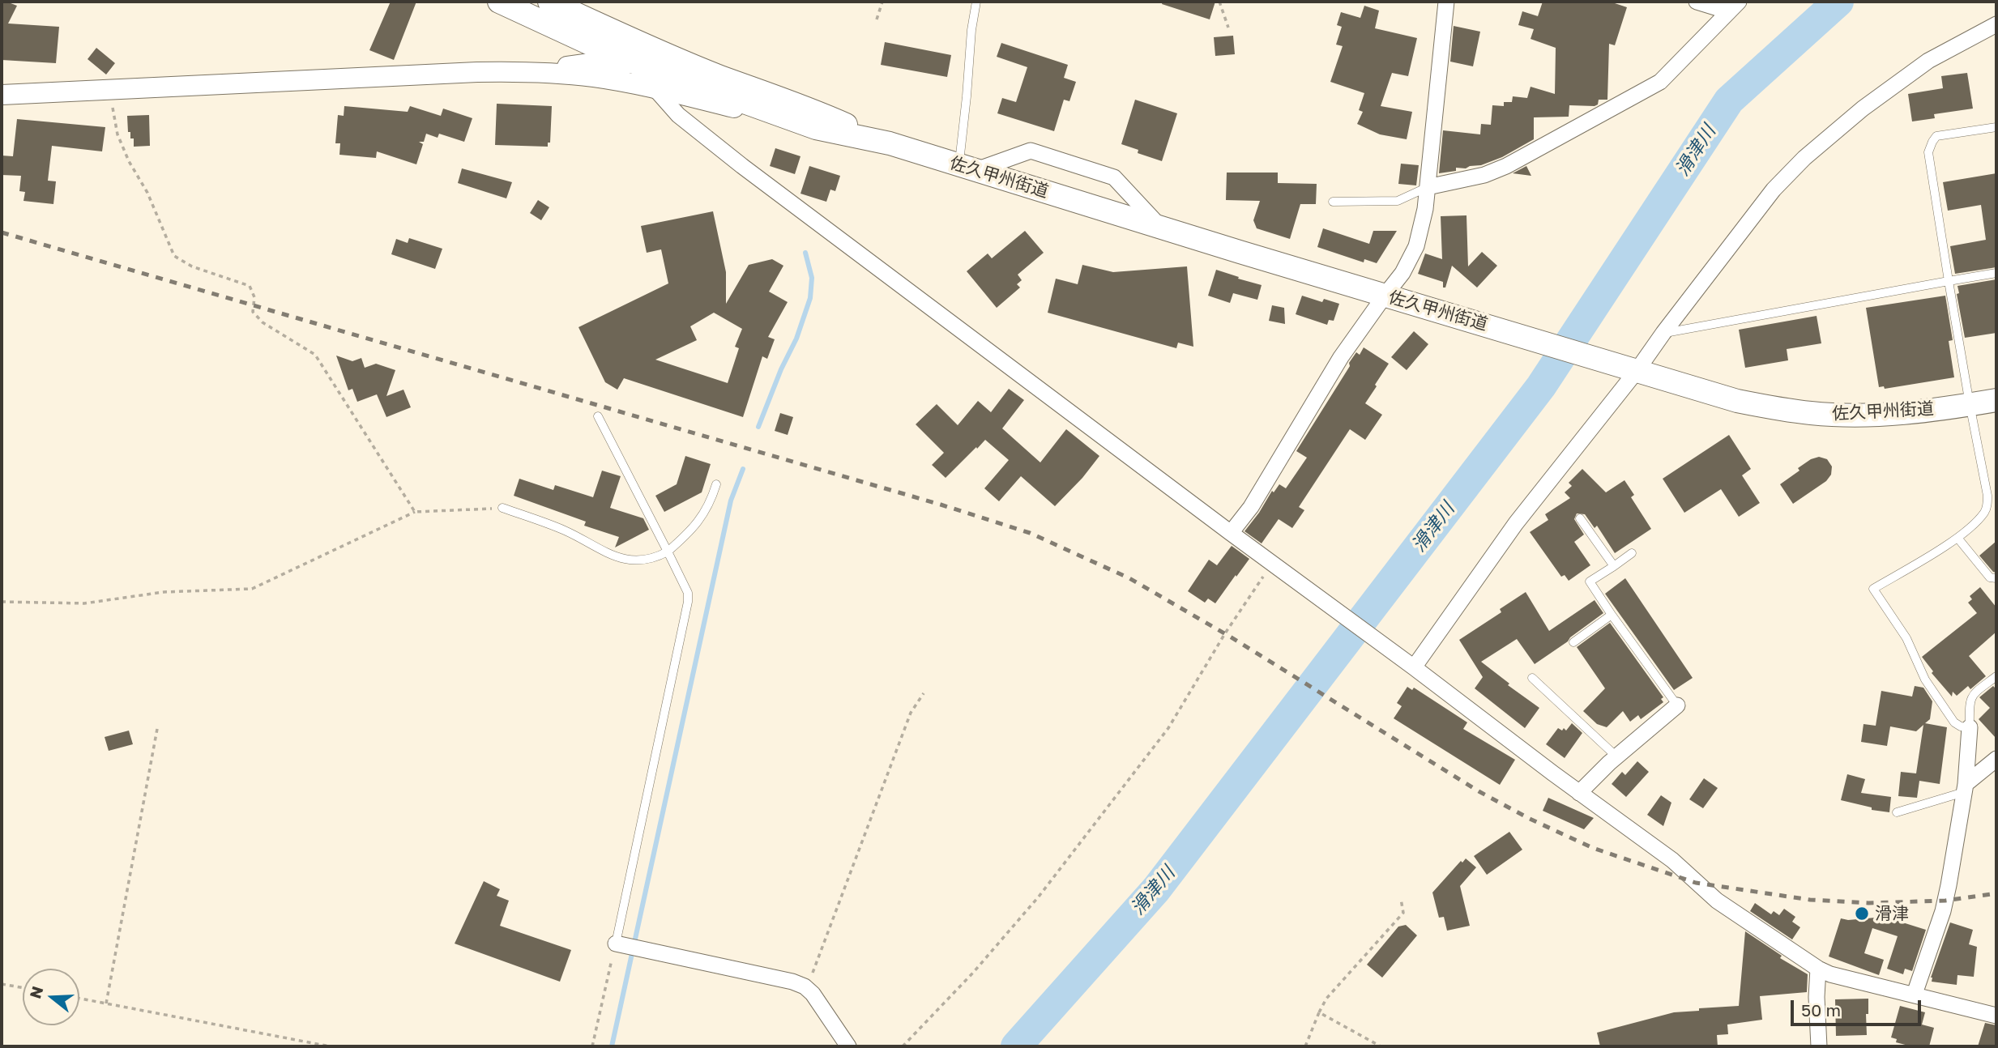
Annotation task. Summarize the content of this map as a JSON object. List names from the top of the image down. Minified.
{"streets":{"main road":["佐久甲州街道"]},"water":["滑津川"],"places":["滑津"],"scale_bar":"50 m","north":"left"}
